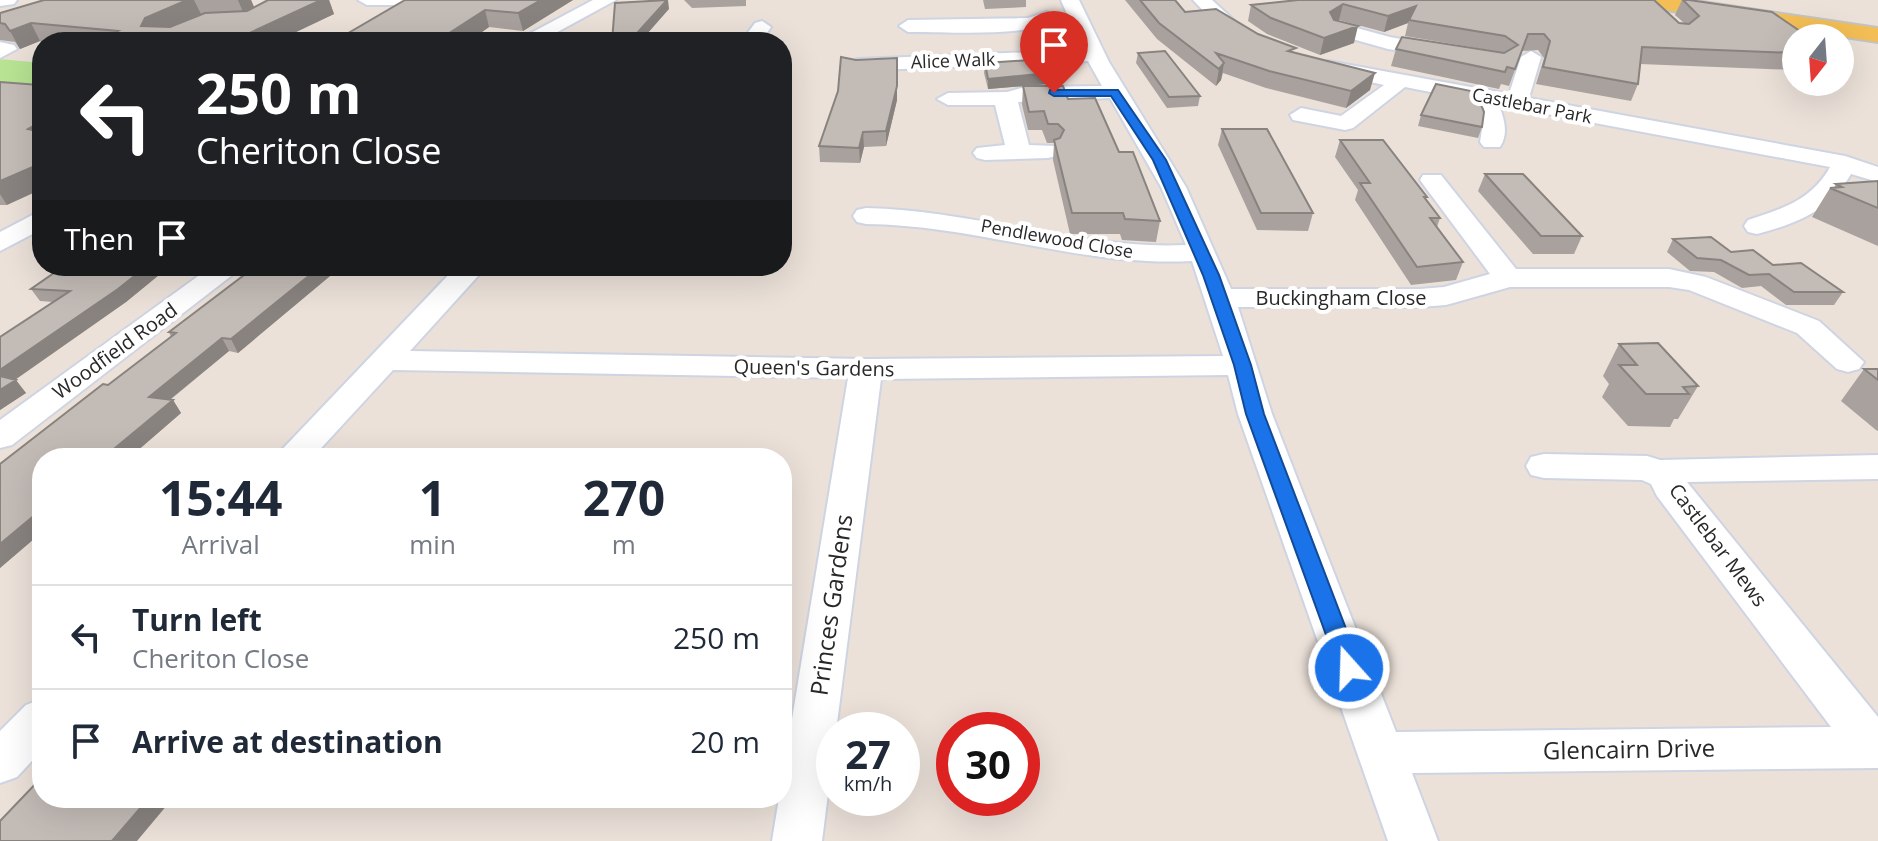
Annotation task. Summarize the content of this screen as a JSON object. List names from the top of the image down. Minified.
{"streets":{"street":["Alice Walk","Castlebar Park","Pendlewood Close","Buckingham Close","Woodfield Road","Queen's Gardens","Castlebar Mews","Princes Gardens","Glencairn Drive"]},"crossings":[["Queen's Gardens","Princes Gardens"],["Castlebar Mews","Glencairn Drive"]],"north":"bottom","page":{"turn":["250 m","Cheriton Close"],"then":"Then","eta":["15:44","Arrival","1","min","270","m"],"list":[{"name":"Turn left","note":"Cheriton Close","value":"250 m"},{"name":"Arrive at destination","value":"20 m"}],"speed":"27 km/h","limit":"30"}}
